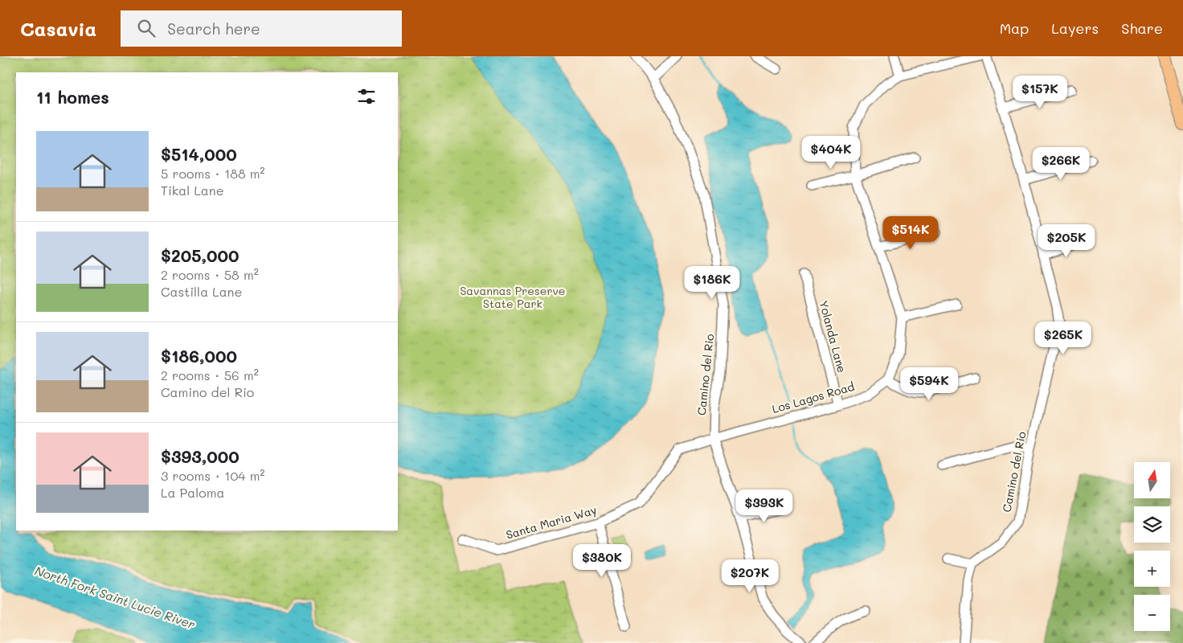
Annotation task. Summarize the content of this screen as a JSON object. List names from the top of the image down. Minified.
{"streets":{"street":["Yolanda Lane","Camino del Rio","Los Lagos Road","Santa Maria Way"]},"crossings":[["Yolanda Lane","Los Lagos Road"],["Camino del Rio","Los Lagos Road"],["Camino del Rio","Santa Maria Way"],["Los Lagos Road","Santa Maria Way"]],"water":["North Fork Saint Lucie River"],"parks":["Savannas Preserve State Park"],"north":"top","page":{"header":"Casavia","search":"Search here","nav":["Map","Layers","Share"],"heading":"11 homes","price":["$157K","$404K","$266K","$514K","$205K","$186K","$265K","$594K","$393K","$380K","$207K"],"list":[{"name":"$514,000","note":"5 rooms · 188 m² · Tikal Lane"},{"name":"$205,000","note":"2 rooms · 58 m² · Castilla Lane"},{"name":"$186,000","note":"2 rooms · 56 m² · Camino del Rio"},{"name":"$393,000","note":"3 rooms · 104 m² · La Paloma"}],"map_buttons":["+","−"]}}
